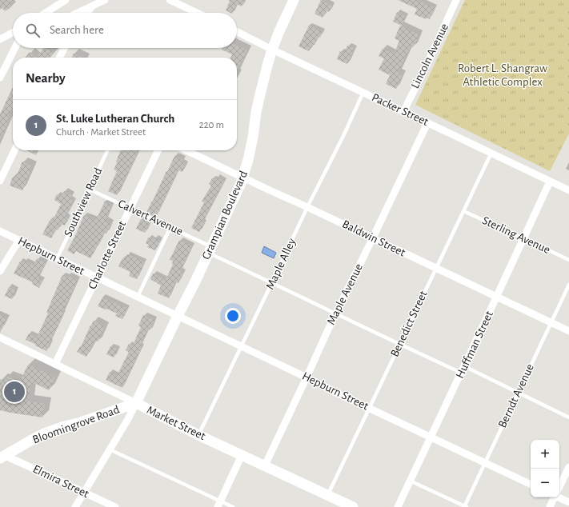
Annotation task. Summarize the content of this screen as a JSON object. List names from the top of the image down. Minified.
{"streets":{"street":["Lincoln Avenue","Packer Street","Grampian Boulevard","Baldwin Street","Charlotte Street","Hepburn Street","Maple Avenue","Huffman Street","Market Street","Bloomingrove Road","Elmira Street"],"lane":["Southview Road","Calvert Avenue","Sterling Avenue","Maple Alley","Benedict Street","Berndt Avenue"]},"crossings":[["Lincoln Avenue","Packer Street"],["Packer Street","Grampian Boulevard"],["Packer Street","Maple Alley"],["Packer Street","Maple Avenue"],["Packer Street","Benedict Street"],["Packer Street","Huffman Street"],["Southview Road","Calvert Avenue"],["Southview Road","Hepburn Street"],["Grampian Boulevard","Calvert Avenue"],["Grampian Boulevard","Baldwin Street"],["Grampian Boulevard","Hepburn Street"],["Grampian Boulevard","Market Street"],["Grampian Boulevard","Bloomingrove Road"],["Calvert Avenue","Charlotte Street"],["Calvert Avenue","Maple Alley"],["Calvert Avenue","Maple Avenue"],["Calvert Avenue","Benedict Street"],["Calvert Avenue","Huffman Street"],["Calvert Avenue","Berndt Avenue"],["Sterling Avenue","Benedict Street"],["Sterling Avenue","Huffman Street"],["Baldwin Street","Maple Alley"],["Baldwin Street","Maple Avenue"],["Baldwin Street","Benedict Street"],["Baldwin Street","Huffman Street"],["Baldwin Street","Berndt Avenue"],["Charlotte Street","Hepburn Street"],["Charlotte Street","Market Street"],["Hepburn Street","Maple Alley"],["Hepburn Street","Maple Avenue"],["Hepburn Street","Benedict Street"],["Hepburn Street","Huffman Street"],["Hepburn Street","Berndt Avenue"],["Maple Alley","Market Street"],["Maple Avenue","Market Street"],["Benedict Street","Market Street"],["Market Street","Bloomingrove Road"],["Bloomingrove Road","Elmira Street"]],"parks":["Robert L. Shangraw Athletic Complex"],"page":{"search":"Search here","heading":"Nearby","list":[{"mark":"1","name":"St. Luke Lutheran Church","note":"Church · Market Street","value":"220 m"}],"pins":"1","map_buttons":["+","−"]}}
